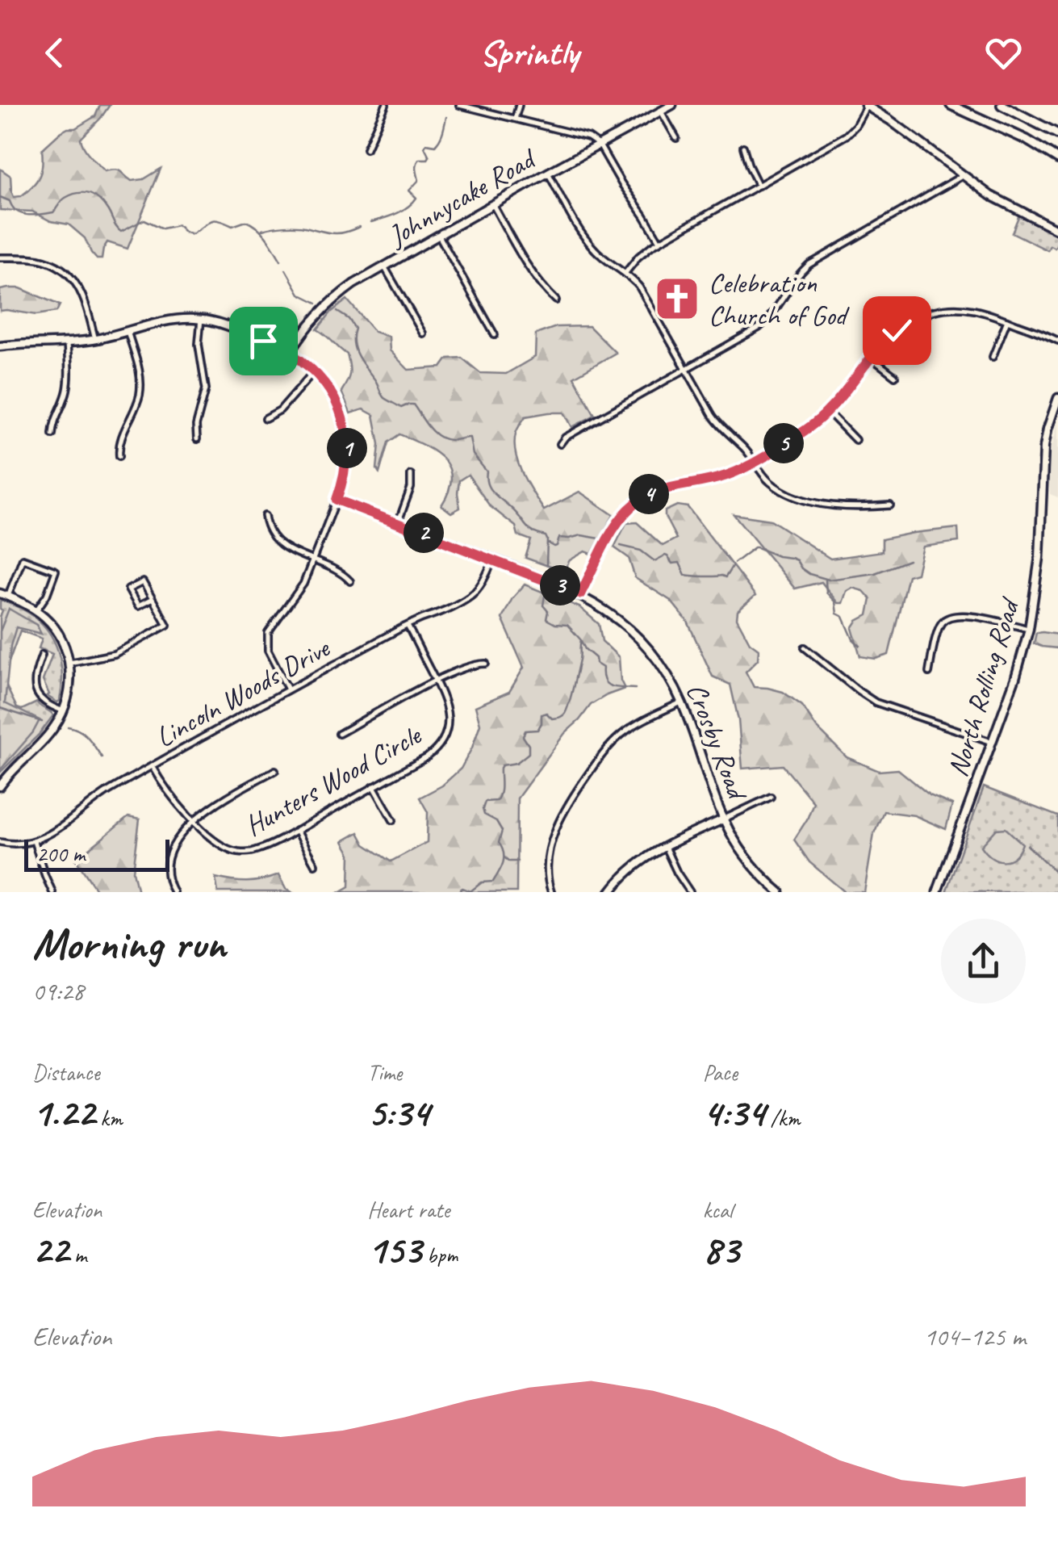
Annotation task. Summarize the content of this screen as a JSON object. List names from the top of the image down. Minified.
{"streets":{"street":["Johnnycake Road","North Rolling Road","Lincoln Woods Drive","Crosby Road","Hunters Wood Circle"]},"crossings":[["Lincoln Woods Drive","Crosby Road"],["Lincoln Woods Drive","Hunters Wood Circle"]],"places":{"church":["Celebration Church of God"]},"scale_bar":"200 m","page":{"header":"Sprintly","pins":["5","1","4","2","3"],"scale":"200 m","heading":["Morning run","09:28"],"stats":[["Distance","1.22 km"],["Time","5:34"],["Pace","4:34 /km"],["Elevation","22 m"],["Heart rate","153 bpm"],["kcal","83"]],"chart":["Elevation","104–125 m"]}}
